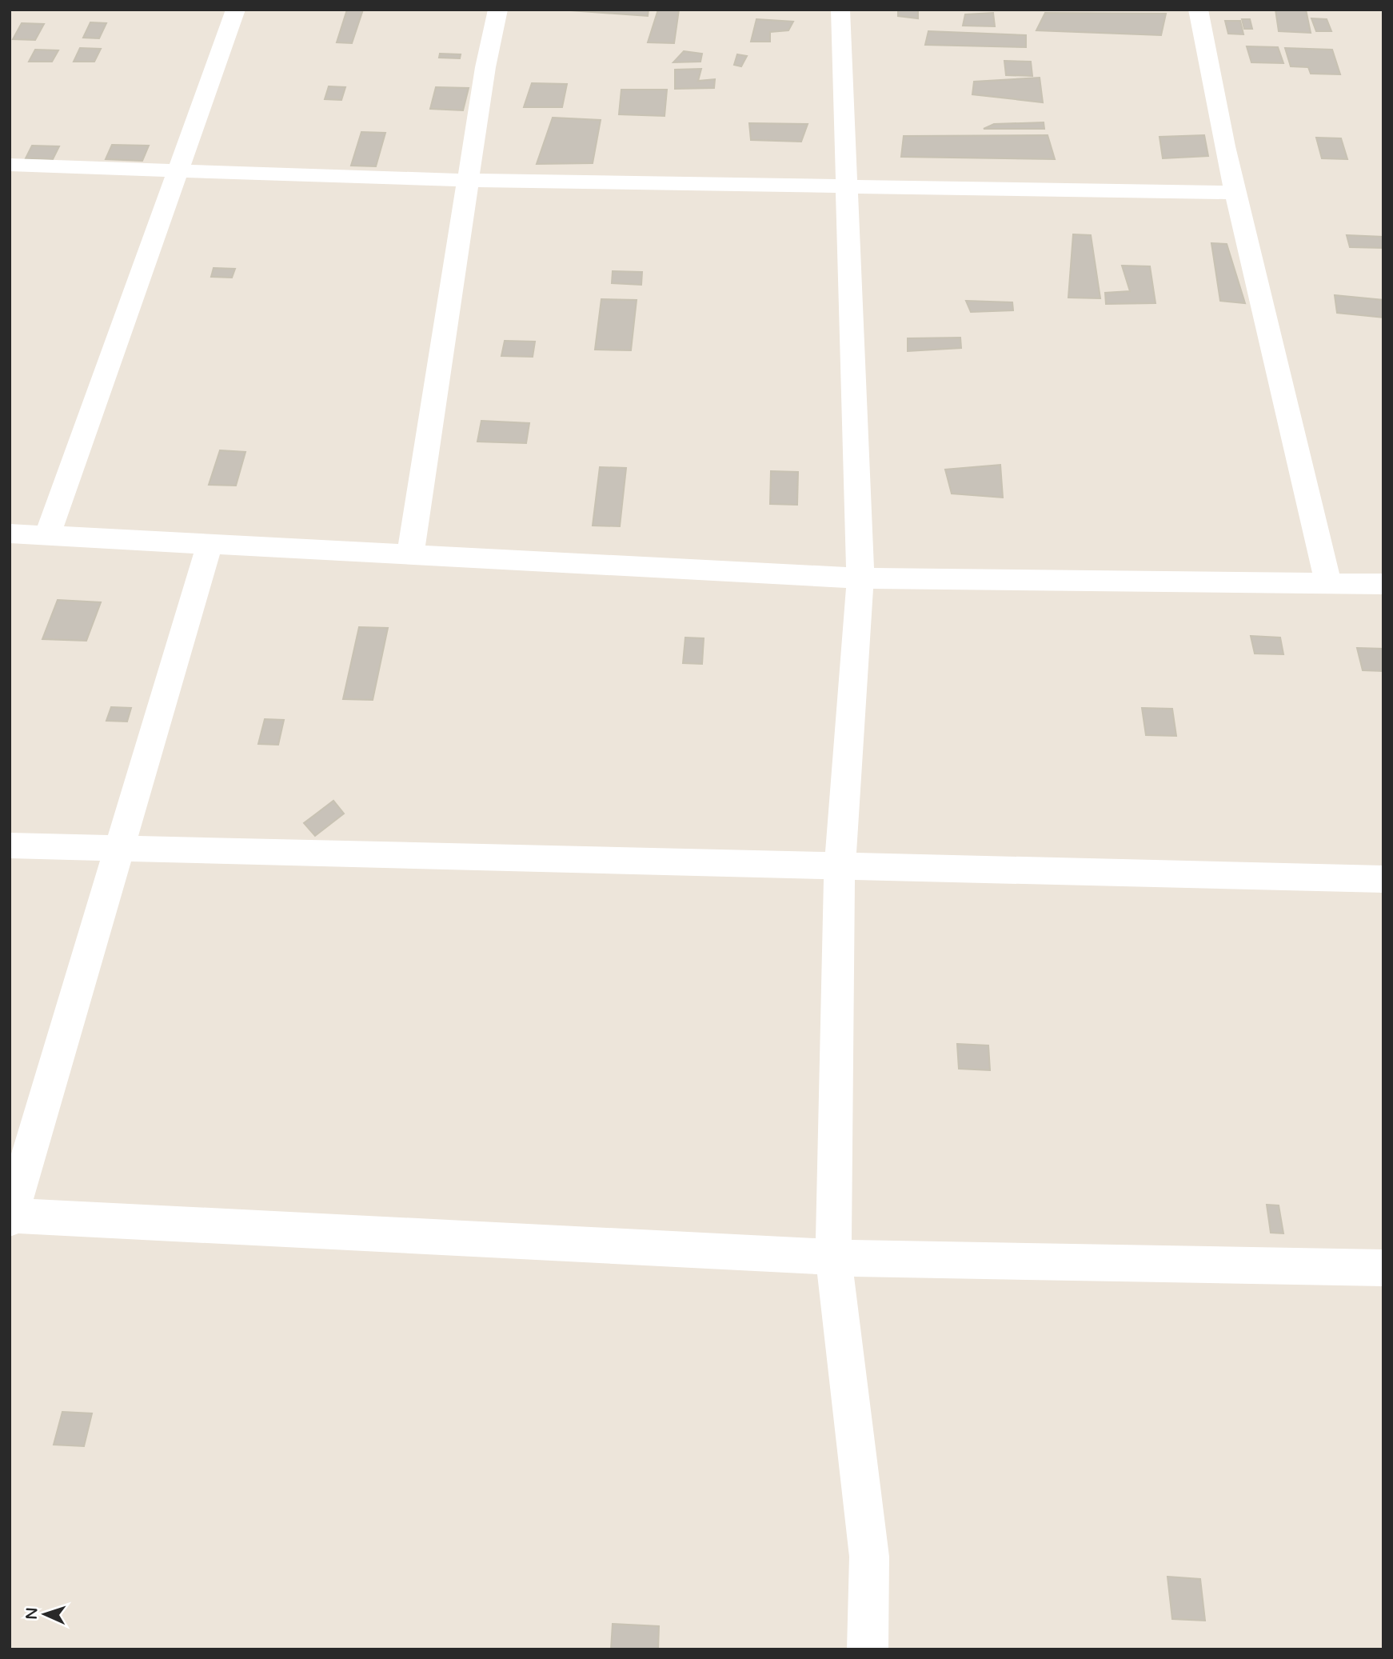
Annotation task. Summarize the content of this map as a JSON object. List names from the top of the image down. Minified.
{"north":"left"}
